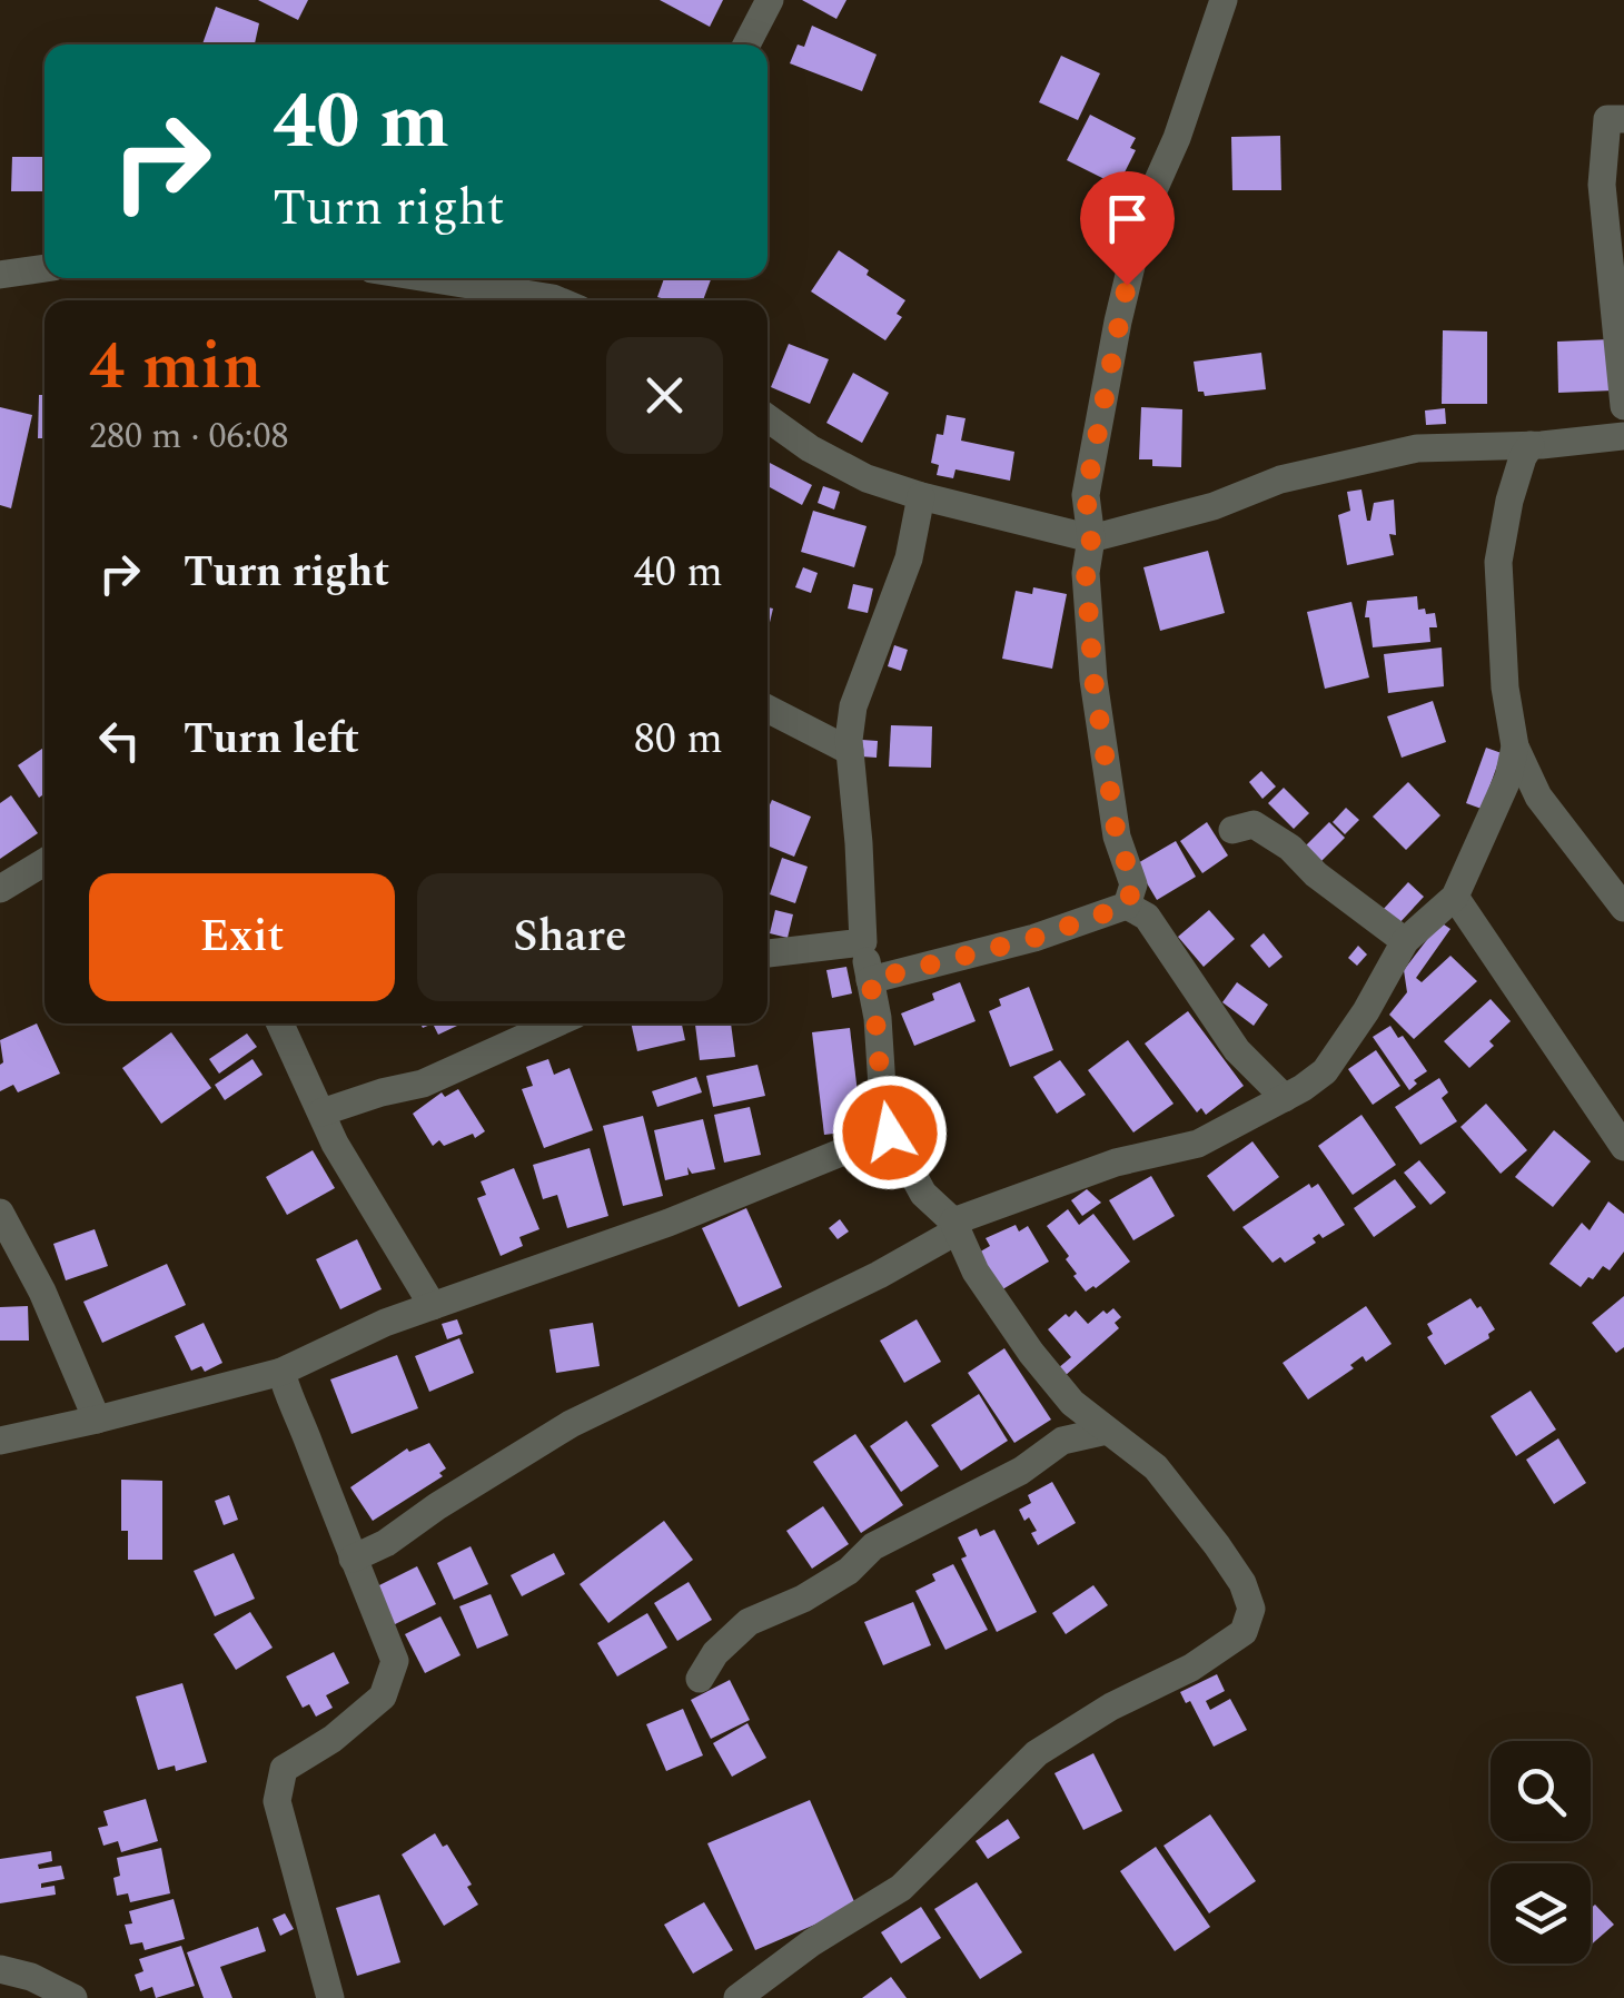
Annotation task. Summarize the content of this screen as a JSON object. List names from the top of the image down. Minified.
{"page":{"turn":["40 m","Turn right"],"heading":["4 min","280 m · 06:08"],"list":[{"name":"Turn right","value":"40 m"},{"name":"Turn left","value":"80 m"}],"buttons":["Exit","Share"]}}
